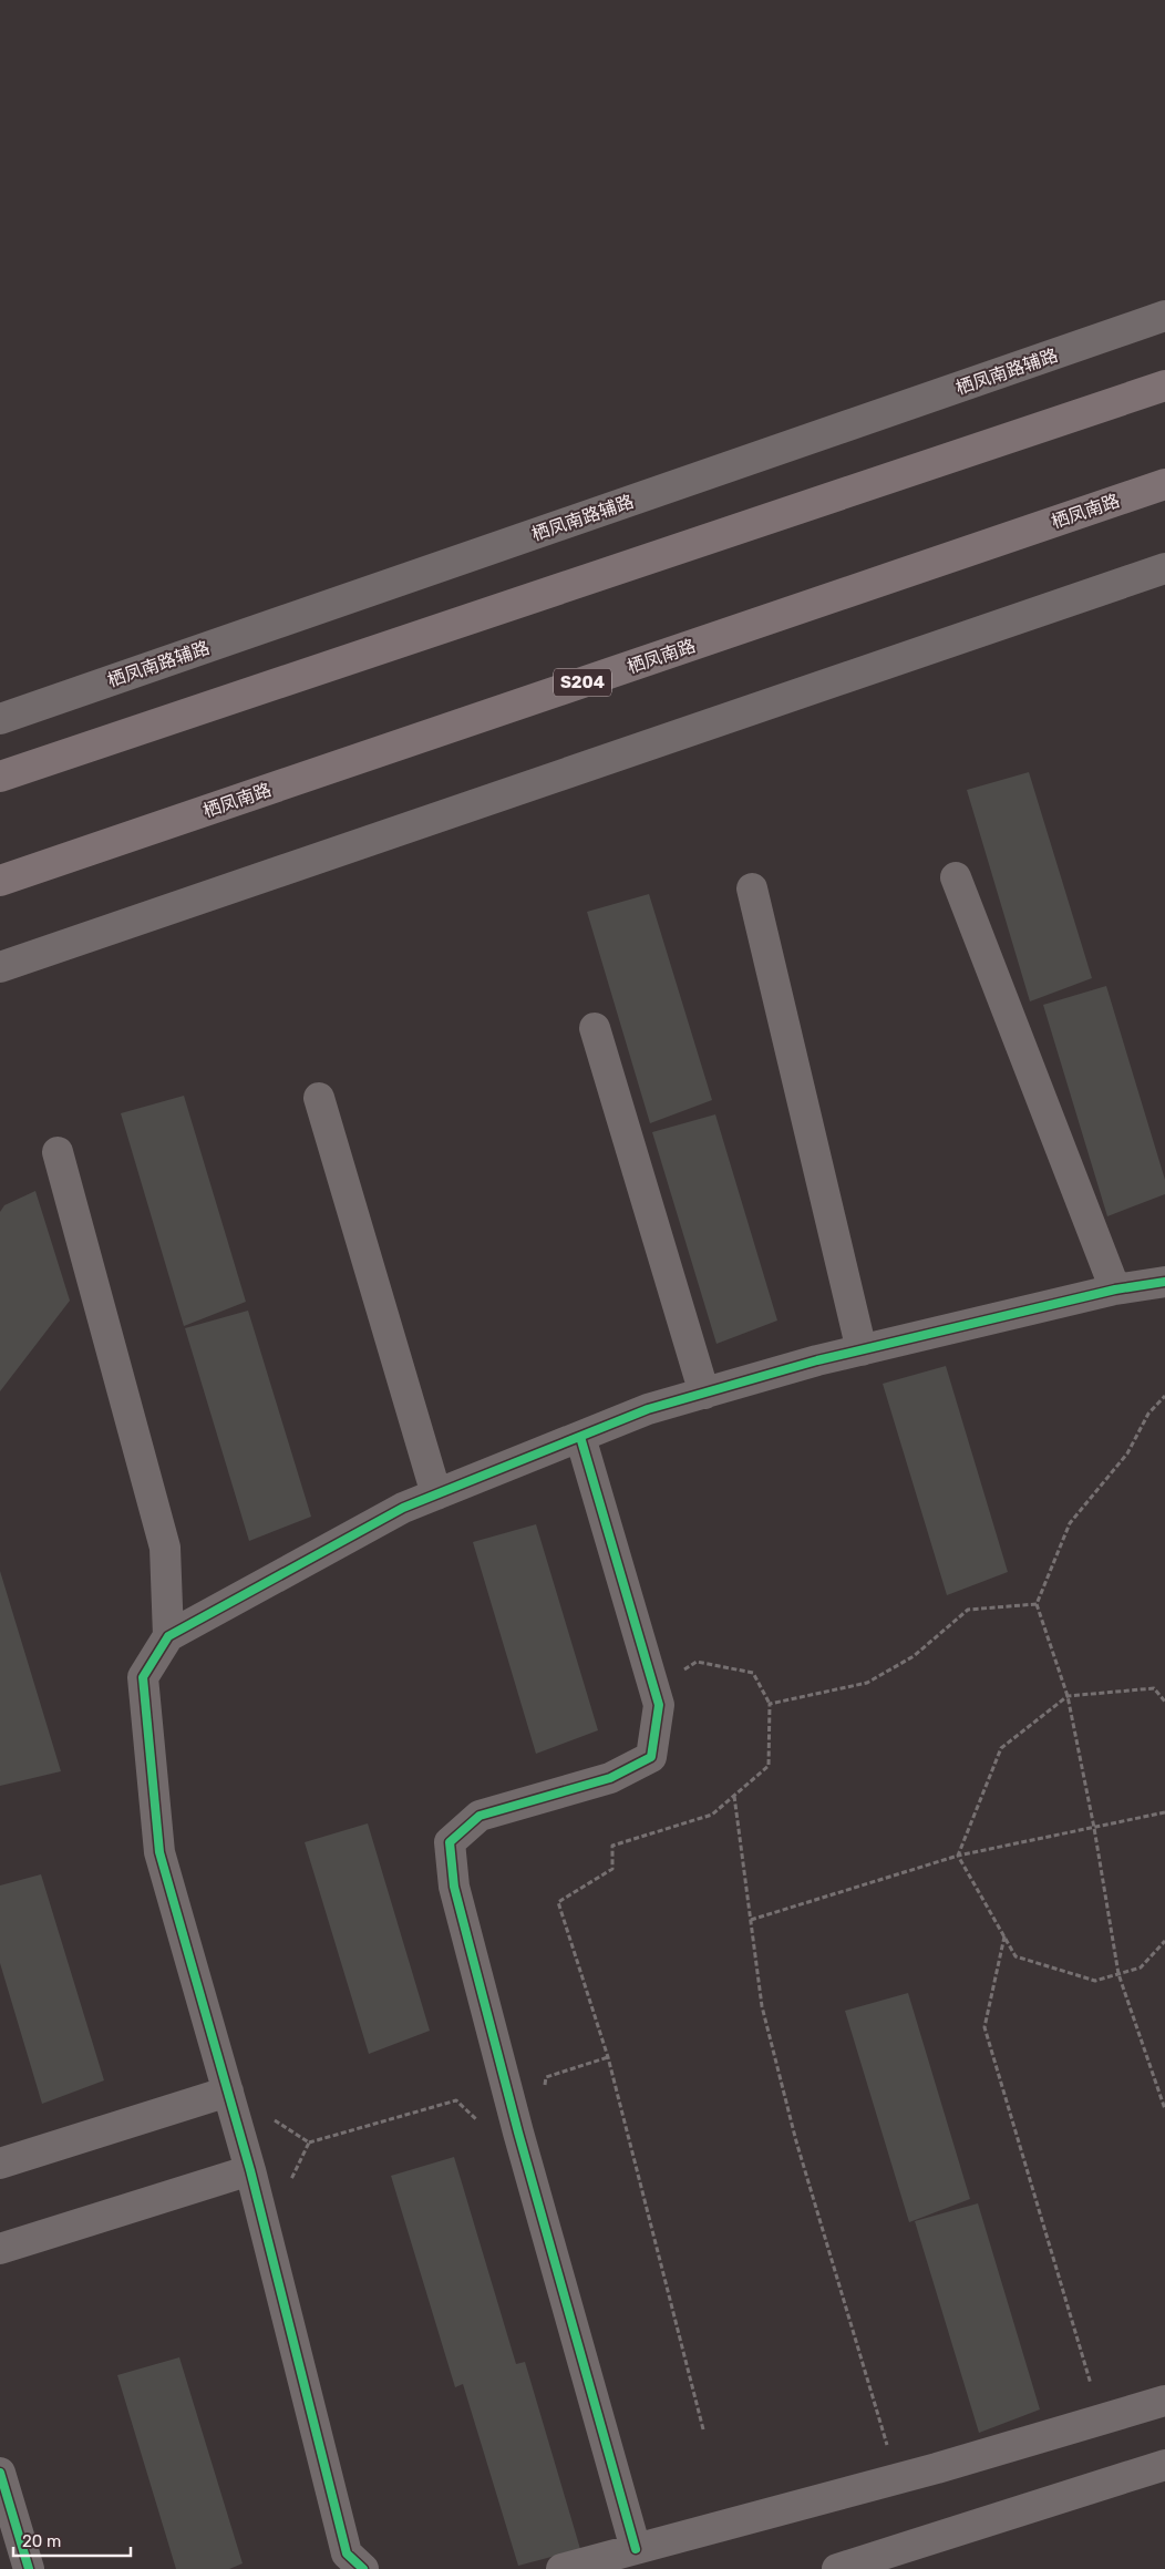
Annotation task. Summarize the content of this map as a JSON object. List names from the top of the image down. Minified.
{"streets":{"main road":["栖凤南路","S204"],"street":["栖凤南路辅路"]},"scale_bar":"20 m"}
